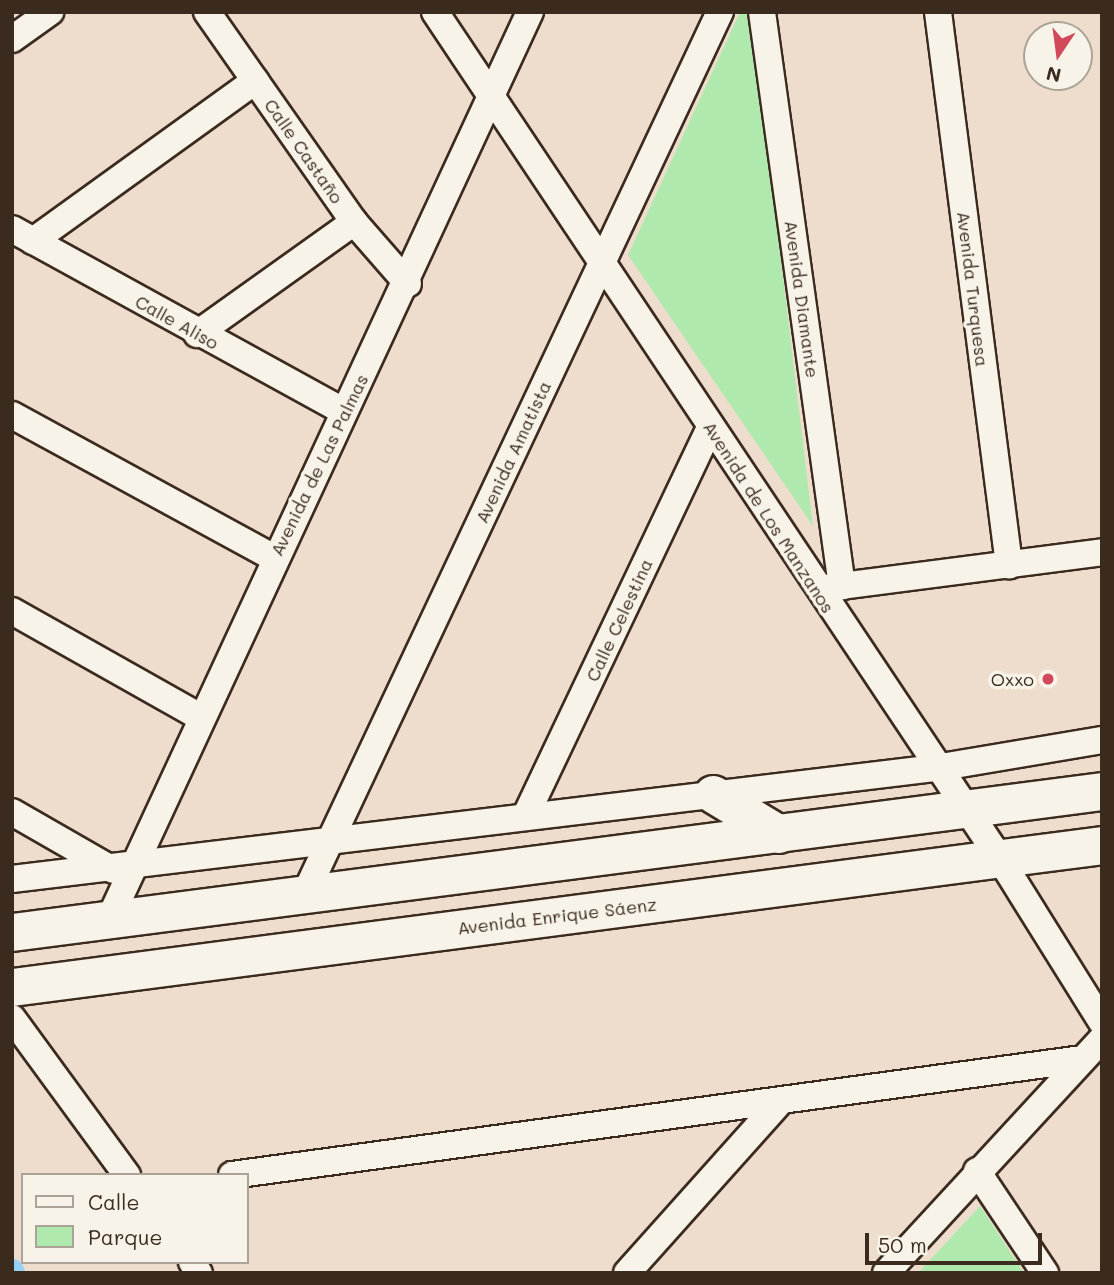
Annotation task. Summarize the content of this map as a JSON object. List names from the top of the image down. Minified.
{"streets":{"street":["Calle Castaño","Avenida Turquesa","Avenida Diamante","Calle Aliso","Avenida Amatista","Avenida de Las Palmas","Avenida de Los Manzanos","Calle Celestina","Avenida Enrique Sáenz"]},"crossings":[["Calle Castaño","Avenida de Las Palmas"],["Avenida Diamante","Avenida de Los Manzanos"],["Calle Aliso","Avenida de Las Palmas"],["Avenida Amatista","Avenida de Los Manzanos"],["Avenida de Las Palmas","Avenida de Los Manzanos"],["Avenida de Los Manzanos","Calle Celestina"],["Avenida de Los Manzanos","Avenida Enrique Sáenz"]],"places":["Oxxo"],"legend":["Calle","Parque"],"scale_bar":"50 m","north":"bottom"}
